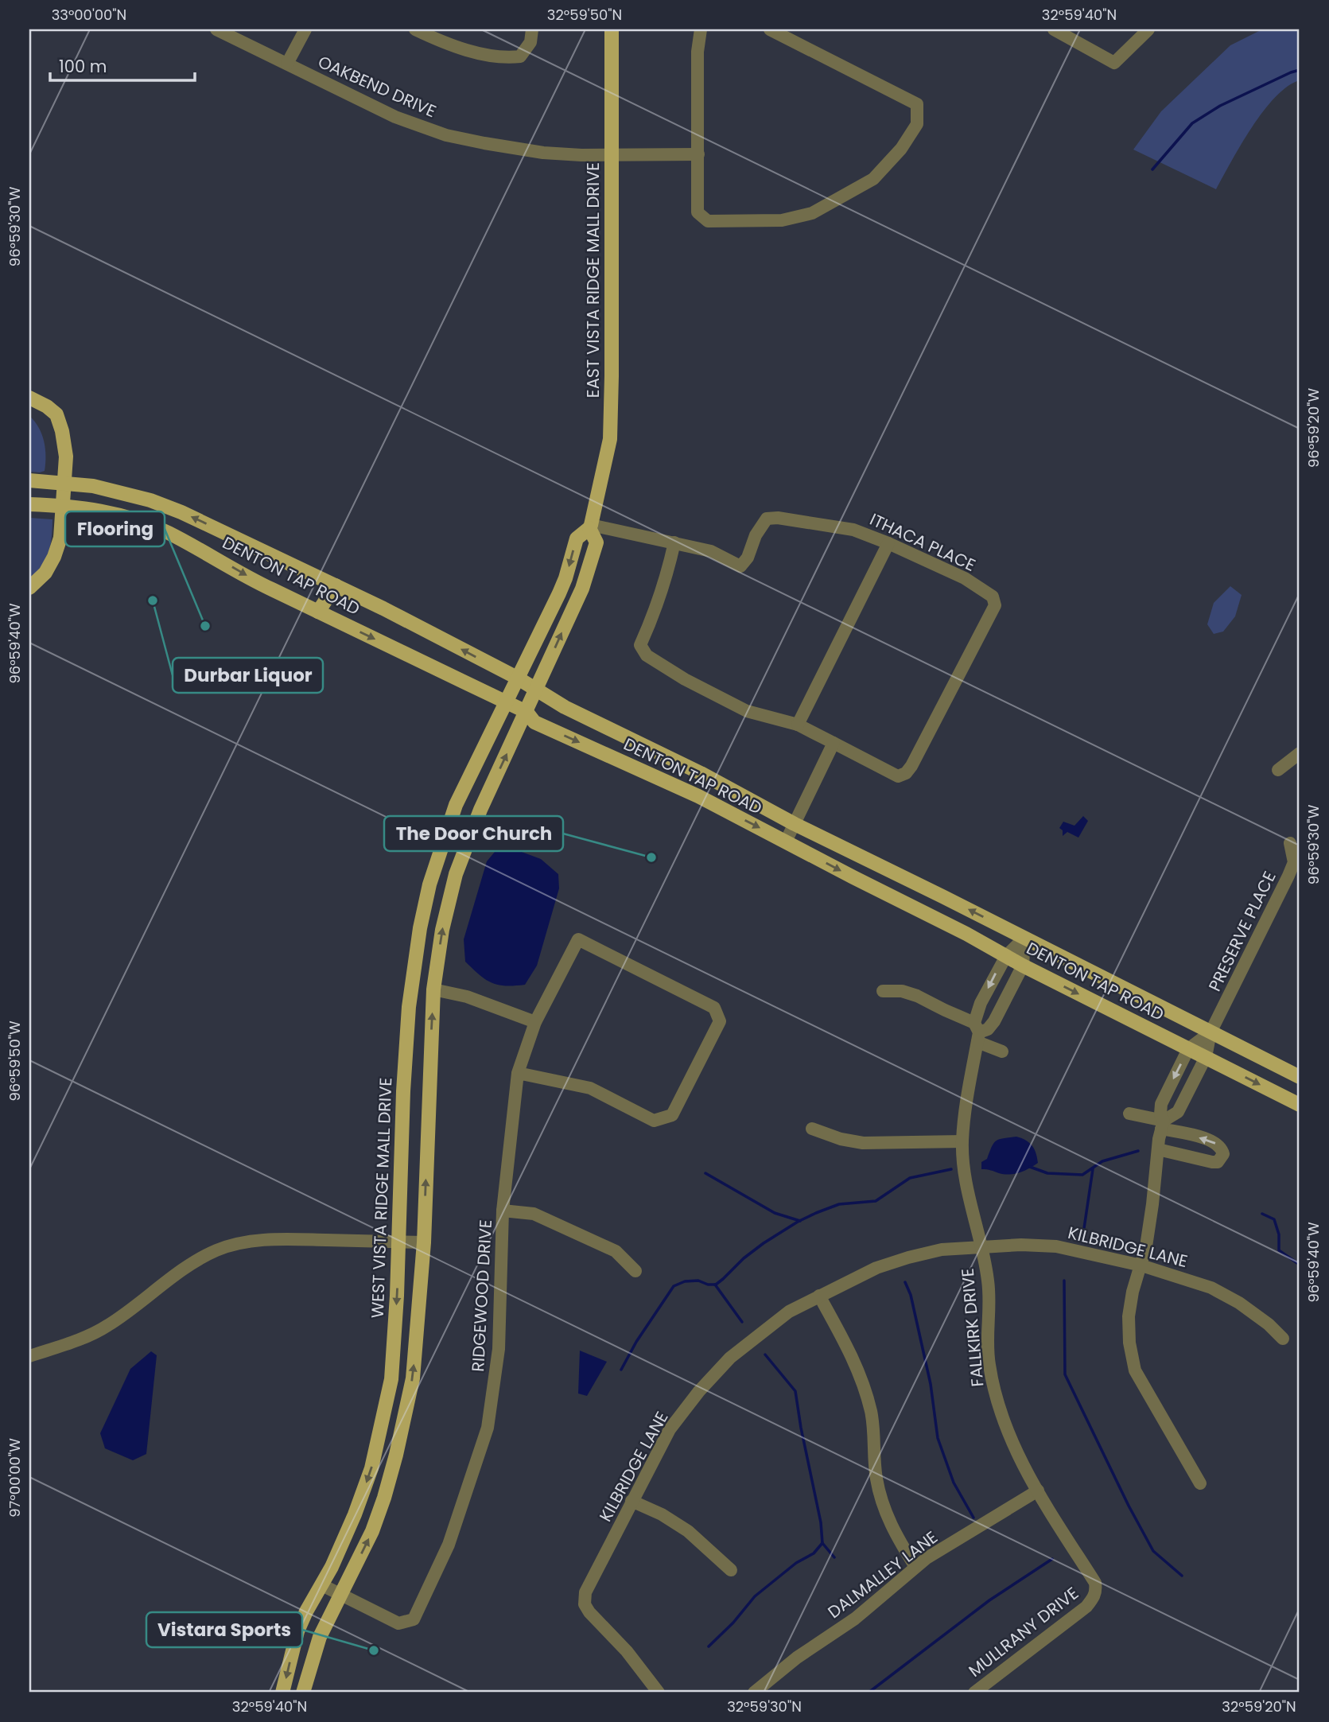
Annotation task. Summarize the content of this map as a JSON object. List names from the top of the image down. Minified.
{"streets":{"main road":["EAST VISTA RIDGE MALL DRIVE","DENTON TAP ROAD","WEST VISTA RIDGE MALL DRIVE"],"street":["OAKBEND DRIVE","ITHACA PLACE","PRESERVE PLACE","KILBRIDGE LANE","RIDGEWOOD DRIVE","FALLKIRK DRIVE","DALMALLEY LANE","MULLRANY DRIVE"]},"crossings":[["OAKBEND DRIVE","EAST VISTA RIDGE MALL DRIVE"],["EAST VISTA RIDGE MALL DRIVE","ITHACA PLACE"],["EAST VISTA RIDGE MALL DRIVE","DENTON TAP ROAD"],["EAST VISTA RIDGE MALL DRIVE","WEST VISTA RIDGE MALL DRIVE"],["DENTON TAP ROAD","PRESERVE PLACE"],["DENTON TAP ROAD","WEST VISTA RIDGE MALL DRIVE"],["DENTON TAP ROAD","FALLKIRK DRIVE"],["WEST VISTA RIDGE MALL DRIVE","RIDGEWOOD DRIVE"],["KILBRIDGE LANE","FALLKIRK DRIVE"],["FALLKIRK DRIVE","DALMALLEY LANE"],["FALLKIRK DRIVE","MULLRANY DRIVE"]],"places":["Durbar Liquor","Flooring","The Door Church","Vistara Sports"],"scale_bar":"100 m","coordinates":["33°00'00\"N","32°59'50\"N","32°59'40\"N","96°59'30\"W","96°59'20\"W","96°59'40\"W","96°59'50\"W","97°00'00\"W","32°59'30\"N","32°59'20\"N"]}
